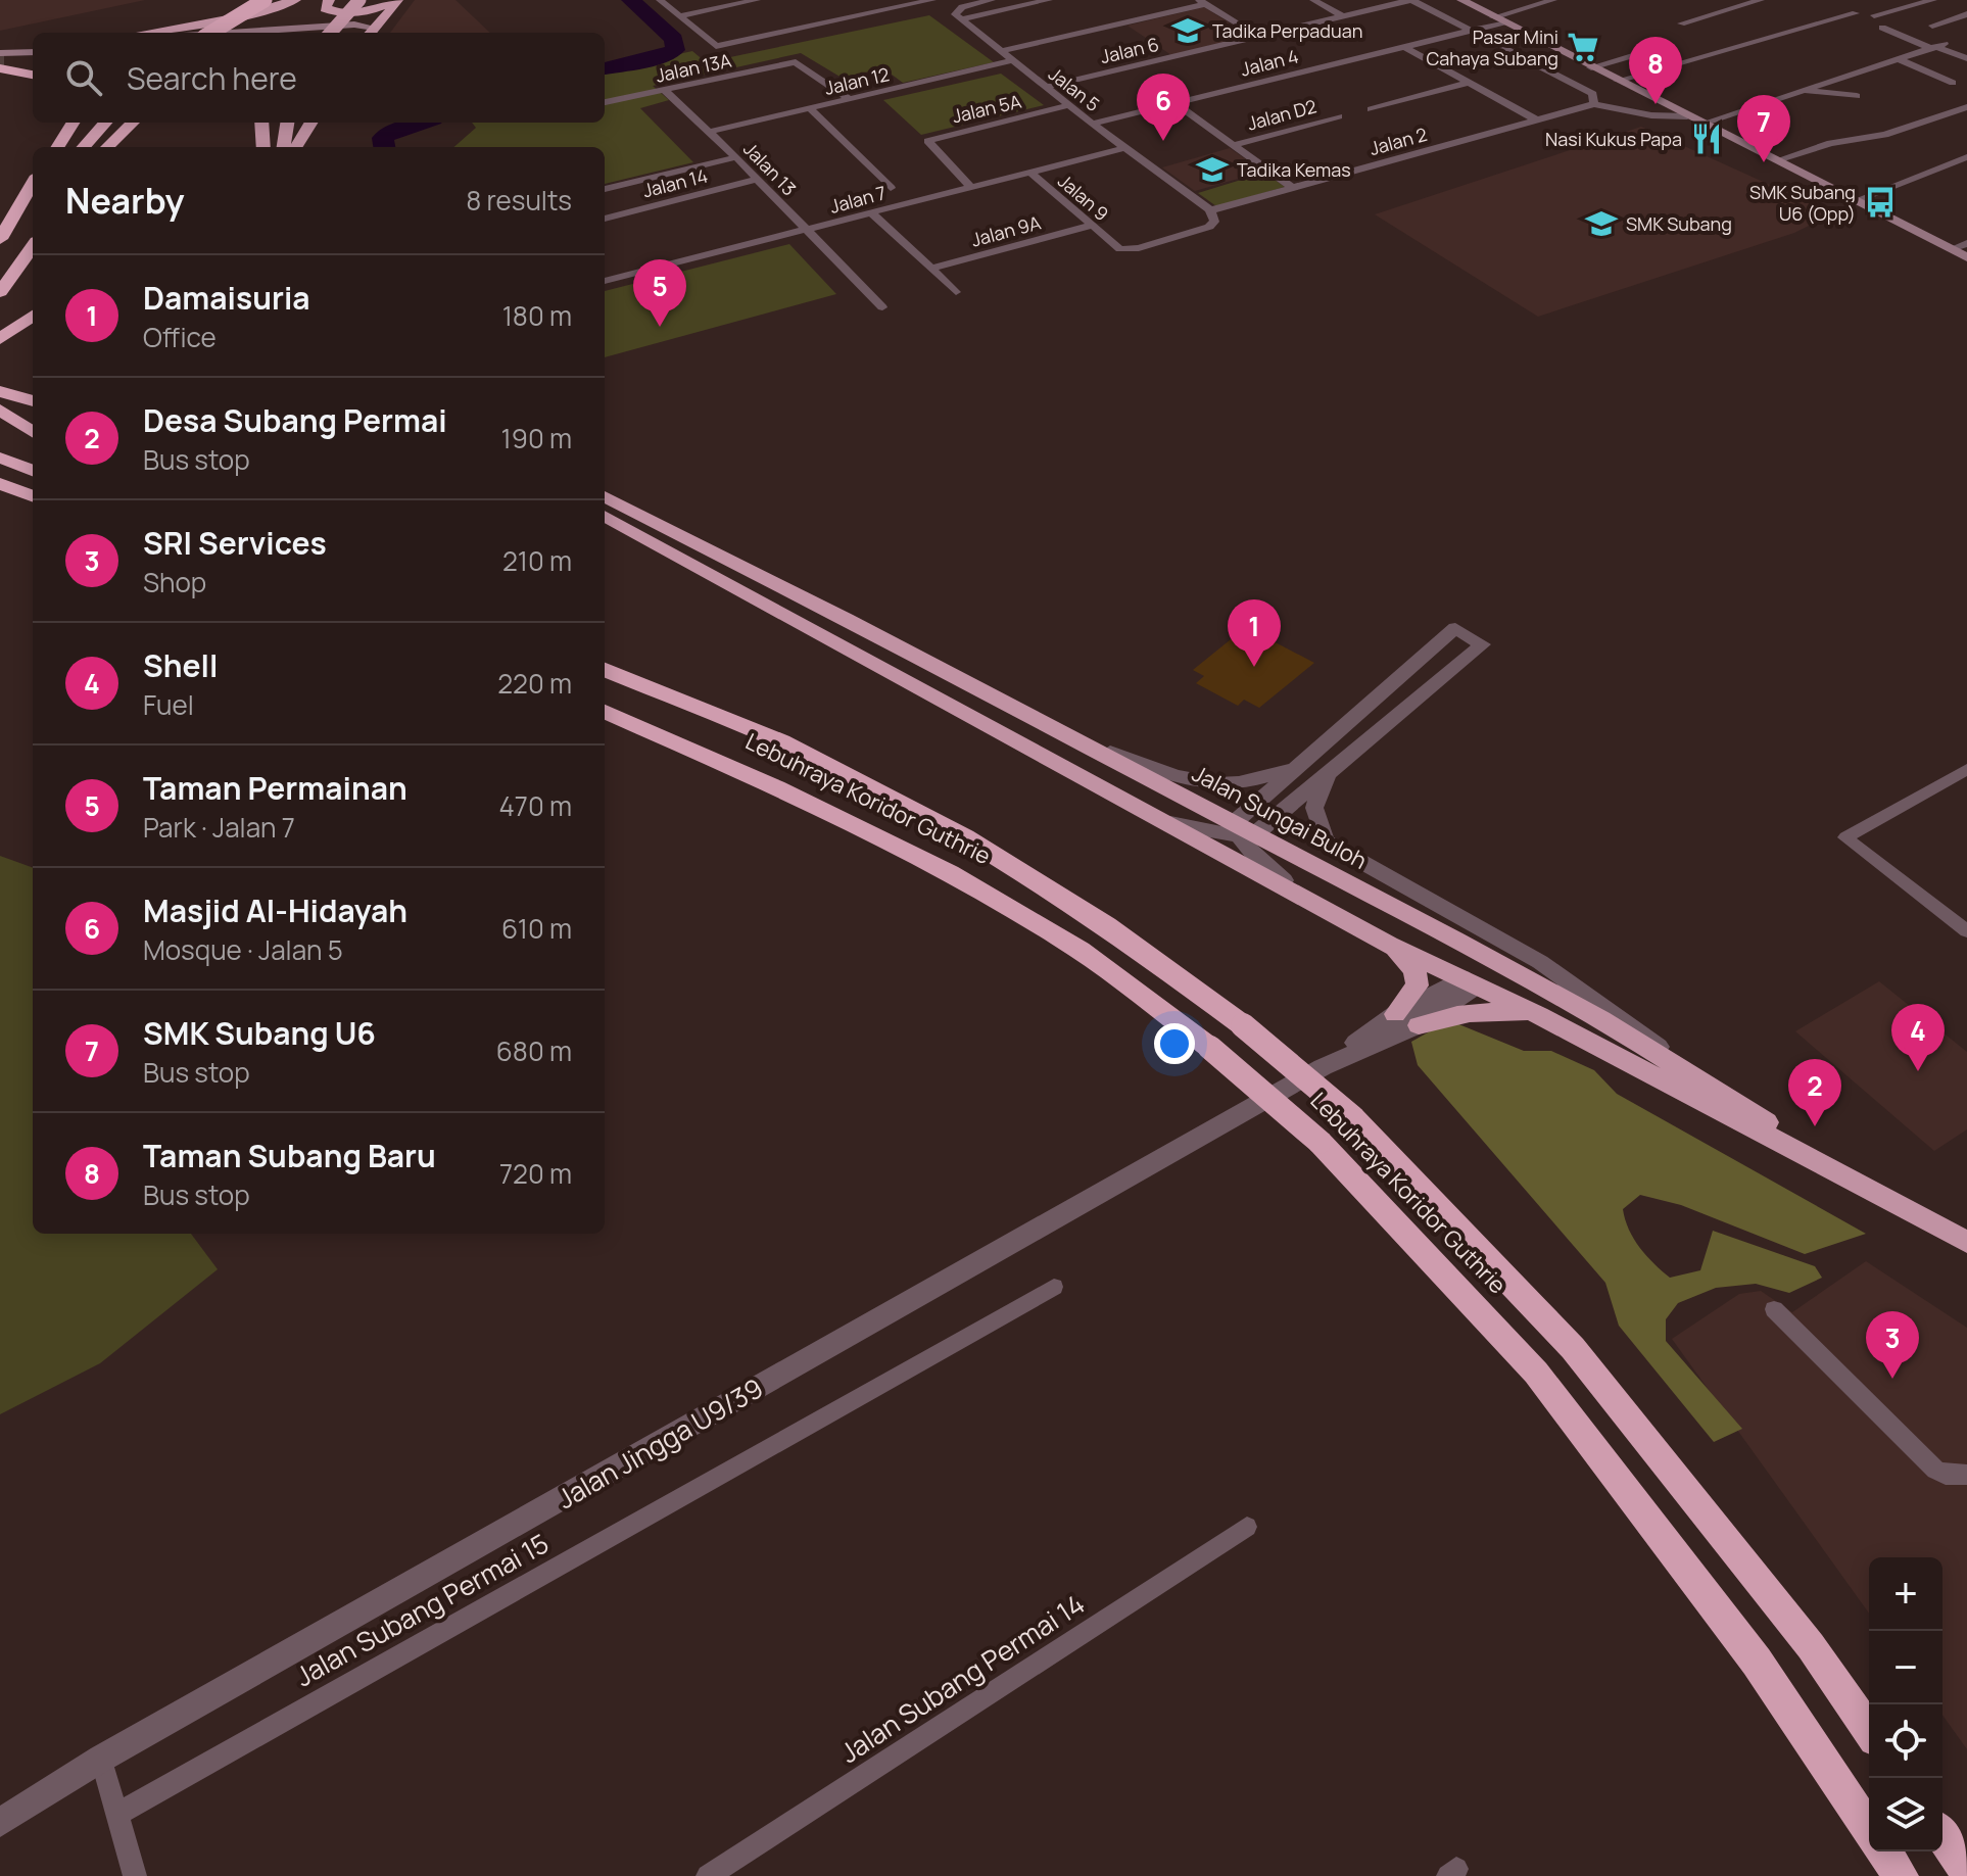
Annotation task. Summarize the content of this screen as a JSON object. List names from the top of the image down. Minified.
{"streets":{"highway":["Lebuhraya Koridor Guthrie","Jalan Sungai Buloh"],"street":["Jalan 6","Jalan 4","Jalan 13A","Jalan 12","Jalan 5","Jalan 5A","Jalan D2","Jalan 2","Jalan 13","Jalan 14","Jalan 9","Jalan 7","Jalan 9A","Jalan Jingga U9/39","Jalan Subang Permai 15","Jalan Subang Permai 14"]},"crossings":[["Jalan 6","Jalan 5"],["Jalan 4","Jalan 5"],["Jalan 13A","Jalan 12"],["Jalan 13A","Jalan 13"],["Jalan 12","Jalan 5"],["Jalan 12","Jalan 13"],["Jalan 5","Jalan 5A"],["Jalan 5","Jalan 2"],["Jalan 5","Jalan 9"],["Jalan 5","Jalan 7"],["Jalan 5A","Jalan 7"],["Jalan 2","Jalan 9"],["Jalan 13","Jalan 14"],["Jalan 13","Jalan 7"],["Jalan 9","Jalan 7"],["Jalan 9","Jalan 9A"],["Jalan Sungai Buloh","Jalan Jingga U9/39"]],"places":{"school or university":["Tadika Perpaduan","Tadika Kemas","SMK Subang"],"supermarket":["Pasar Mini Cahaya Subang"],"restaurant":["Nasi Kukus Papa"],"bus stop":["SMK Subang U6 (Opp)"]},"page":{"search":"Search here","pins":["8","6","7","5","1","4","2","3"],"heading":["Nearby","8 results"],"list":[{"mark":"1","name":"Damaisuria","note":"Office","value":"180 m"},{"mark":"2","name":"Desa Subang Permai","note":"Bus stop","value":"190 m"},{"mark":"3","name":"SRI Services","note":"Shop","value":"210 m"},{"mark":"4","name":"Shell","note":"Fuel","value":"220 m"},{"mark":"5","name":"Taman Permainan","note":"Park · Jalan 7","value":"470 m"},{"mark":"6","name":"Masjid Al-Hidayah","note":"Mosque · Jalan 5","value":"610 m"},{"mark":"7","name":"SMK Subang U6","note":"Bus stop","value":"680 m"},{"mark":"8","name":"Taman Subang Baru","note":"Bus stop","value":"720 m"}],"map_buttons":["+","−"]}}
